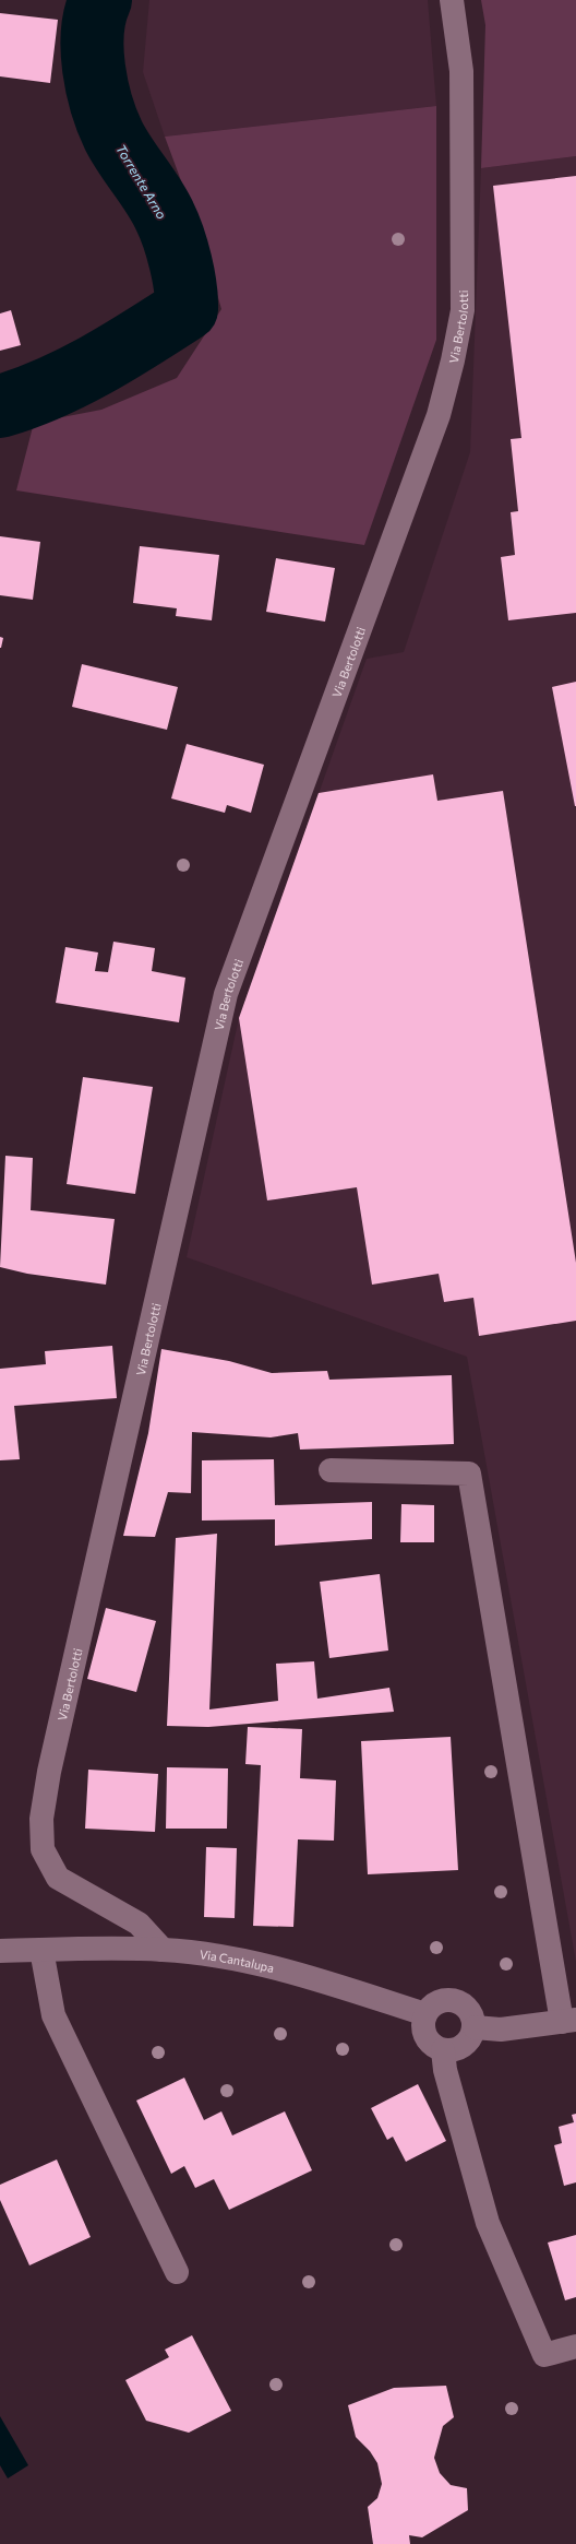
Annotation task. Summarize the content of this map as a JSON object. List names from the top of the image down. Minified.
{"streets":{"street":["Via Bertolotti","Via Cantalupa"]},"crossings":[["Via Bertolotti","Via Cantalupa"]],"water":["Torrente Arno"]}
